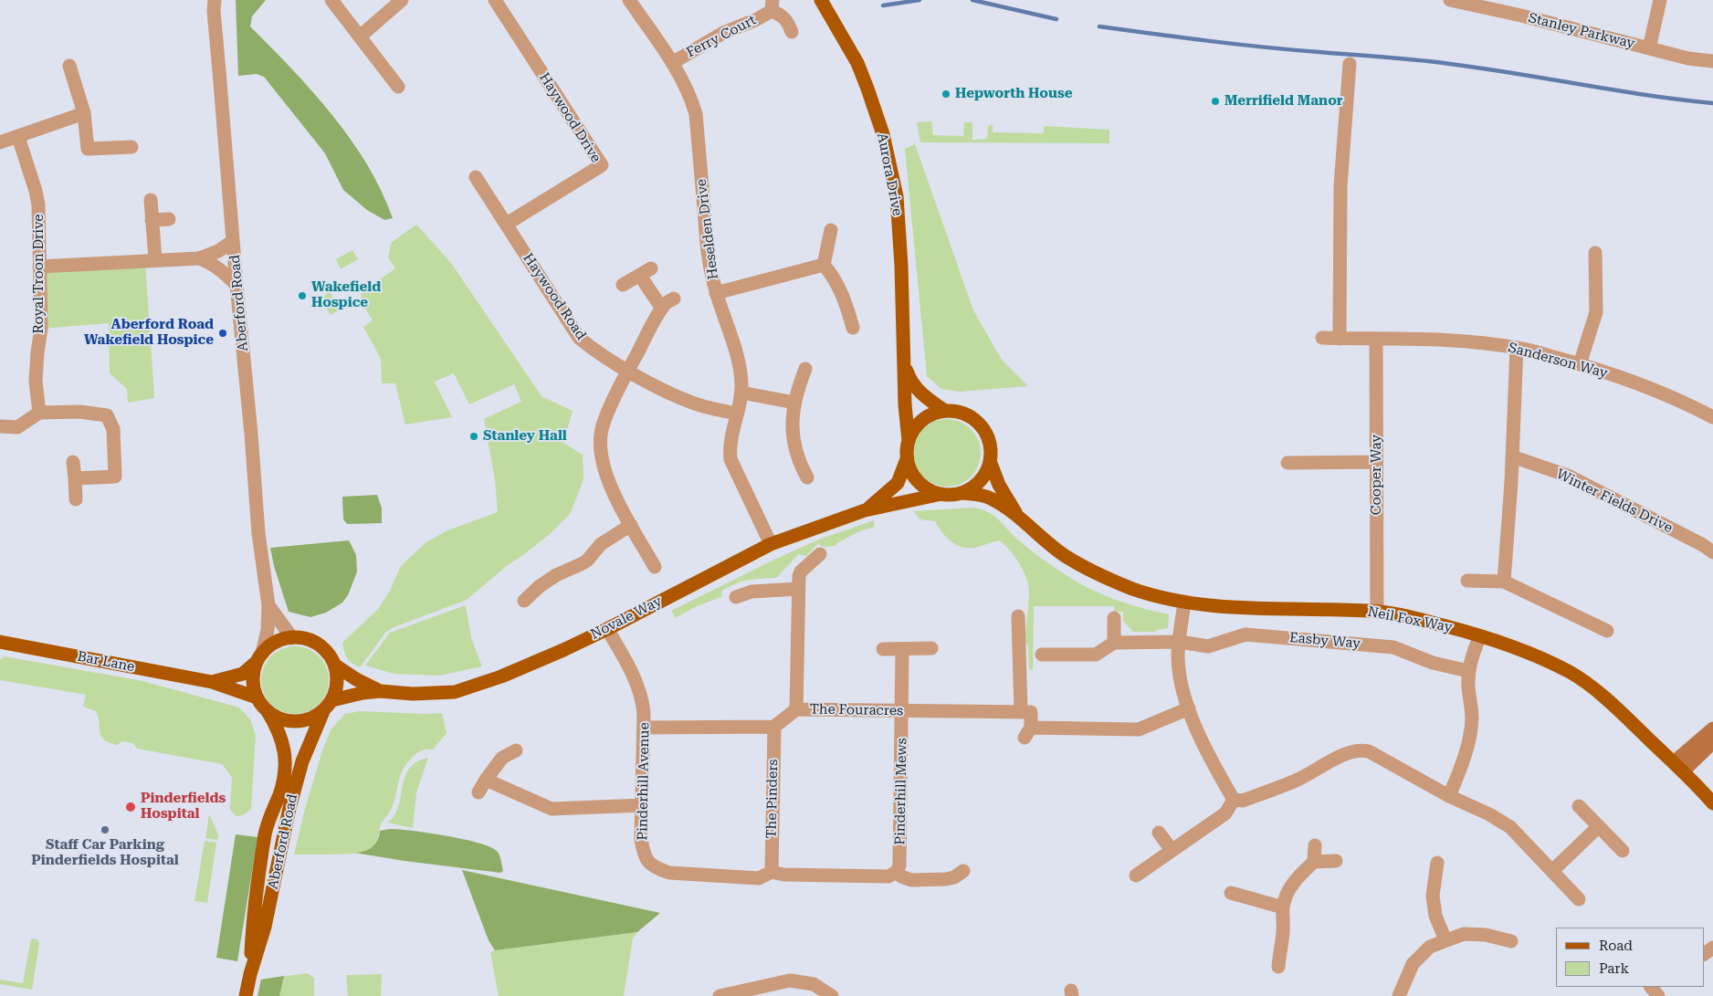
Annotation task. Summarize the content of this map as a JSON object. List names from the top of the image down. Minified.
{"streets":{"main road":["Aurora Drive","Aberford Road","Novale Way","Neil Fox Way","Bar Lane"],"street":["Stanley Parkway","Ferry Court","Haywood Drive","Heselden Drive","Royal Troon Drive","Haywood Road","Sanderson Way","Cooper Way","Winter Fields Drive","Easby Way","The Fouracres","Pinderhill Avenue","Pinderhill Mews","The Pinders"]},"crossings":[["Ferry Court","Heselden Drive"],["Haywood Drive","Haywood Road"],["Aurora Drive","Novale Way"],["Aurora Drive","Neil Fox Way"],["Heselden Drive","Haywood Road"],["Heselden Drive","Novale Way"],["Aberford Road","Novale Way"],["Aberford Road","Bar Lane"],["Sanderson Way","Cooper Way"],["Cooper Way","Neil Fox Way"],["Novale Way","Neil Fox Way"],["Novale Way","Bar Lane"],["Novale Way","Pinderhill Avenue"],["The Fouracres","Pinderhill Mews"],["The Fouracres","The Pinders"],["Pinderhill Avenue","Pinderhill Mews"],["Pinderhill Avenue","The Pinders"]],"places":["Hepworth House","Merrifield Manor","Wakefield Hospice","Aberford Road Wakefield Hospice","Stanley Hall","Pinderfields Hospital","Staff Car Parking Pinderfields Hospital"],"legend":["Road","Park"]}
